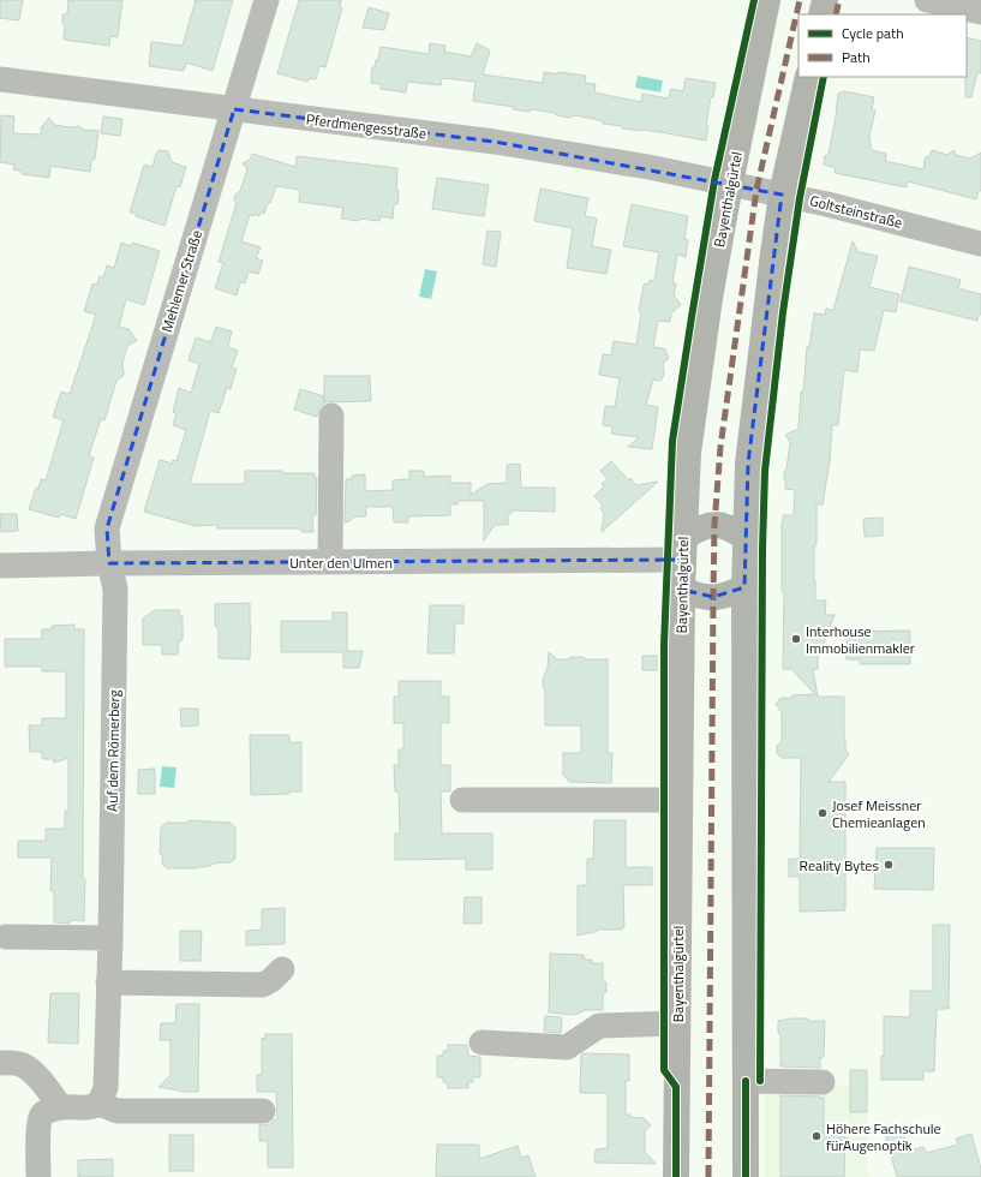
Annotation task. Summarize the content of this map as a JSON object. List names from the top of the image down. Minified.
{"streets":{"main road":["Bayenthalgürtel"],"street":["Pferdmengesstraße","Goltsteinstraße","Mehlemer Straße","Unter den Ulmen","Auf dem Römerberg"]},"crossings":[["Pferdmengesstraße","Bayenthalgürtel"],["Pferdmengesstraße","Goltsteinstraße"],["Pferdmengesstraße","Mehlemer Straße"],["Bayenthalgürtel","Goltsteinstraße"],["Bayenthalgürtel","Unter den Ulmen"],["Mehlemer Straße","Unter den Ulmen"],["Mehlemer Straße","Auf dem Römerberg"],["Unter den Ulmen","Auf dem Römerberg"]],"places":["Interhouse Immobilienmakler","Josef Meissner Chemieanlagen","Reality Bytes","Höhere Fachschule fürAugenoptik"],"legend":["Cycle path","Path"]}
